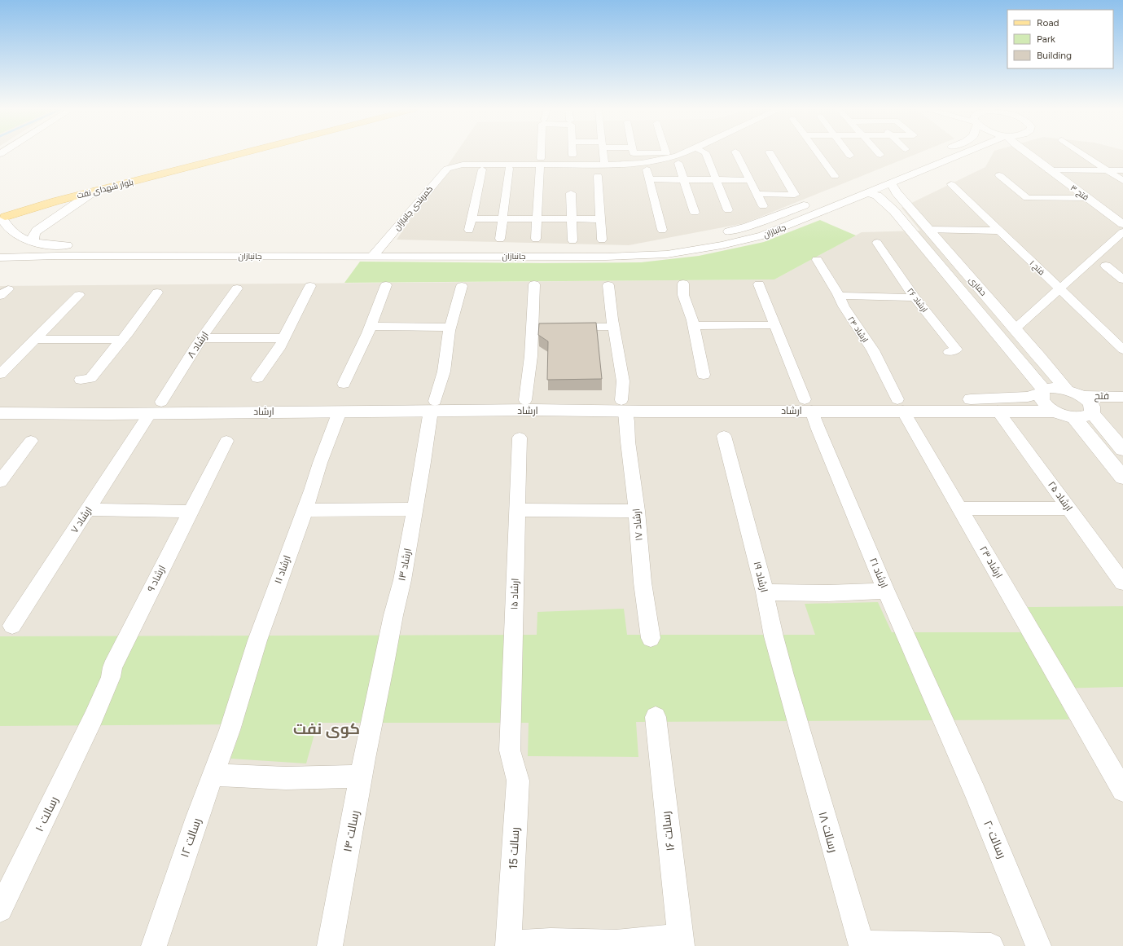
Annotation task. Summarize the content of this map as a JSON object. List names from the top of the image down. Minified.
{"streets":{"main road":["بلوار شهدای نفت"],"street":["فتح ۳","کمربندی جانبازان","جانبازان","فتح ۱","حفاری","ارشاد ۲۶","ارشاد ۲۴","ارشاد ۸","فتح","ارشاد","ارشاد ۲۵","ارشاد ۷","ارشاد ۱۷","ارشاد ۲۳","ارشاد ۱۳","ارشاد ۱۱","ارشاد ۲۱","ارشاد ۱۹","ارشاد ۹","ارشاد ۱۵","رسالت ۱۰","رسالت ۱۴","رسالت ۱۶","رسالت ۱۸","رسالت ۱۲","رسالت ٢٠","رسالت 15"]},"crossings":[["بلوار شهدای نفت","جانبازان"],["کمربندی جانبازان","جانبازان"],["جانبازان","حفاری"],["حفاری","ارشاد"],["ارشاد ۲۴","ارشاد"],["ارشاد ۲۴","ارشاد ۲۳"],["ارشاد ۸","ارشاد"],["ارشاد ۸","ارشاد ۷"],["ارشاد","ارشاد ۲۵"],["ارشاد","ارشاد ۷"],["ارشاد","ارشاد ۱۷"],["ارشاد","ارشاد ۲۳"],["ارشاد","ارشاد ۱۳"],["ارشاد","ارشاد ۱۱"],["ارشاد","ارشاد ۲۱"],["ارشاد ۱۳","رسالت ۱۴"],["ارشاد ۱۱","رسالت ۱۲"],["ارشاد ۲۱","رسالت ٢٠"],["ارشاد ۱۹","رسالت ۱۸"],["ارشاد ۹","رسالت ۱۰"],["ارشاد ۱۵","رسالت 15"]],"districts":["کوی نفت"],"legend":["Road","Park","Building"]}
